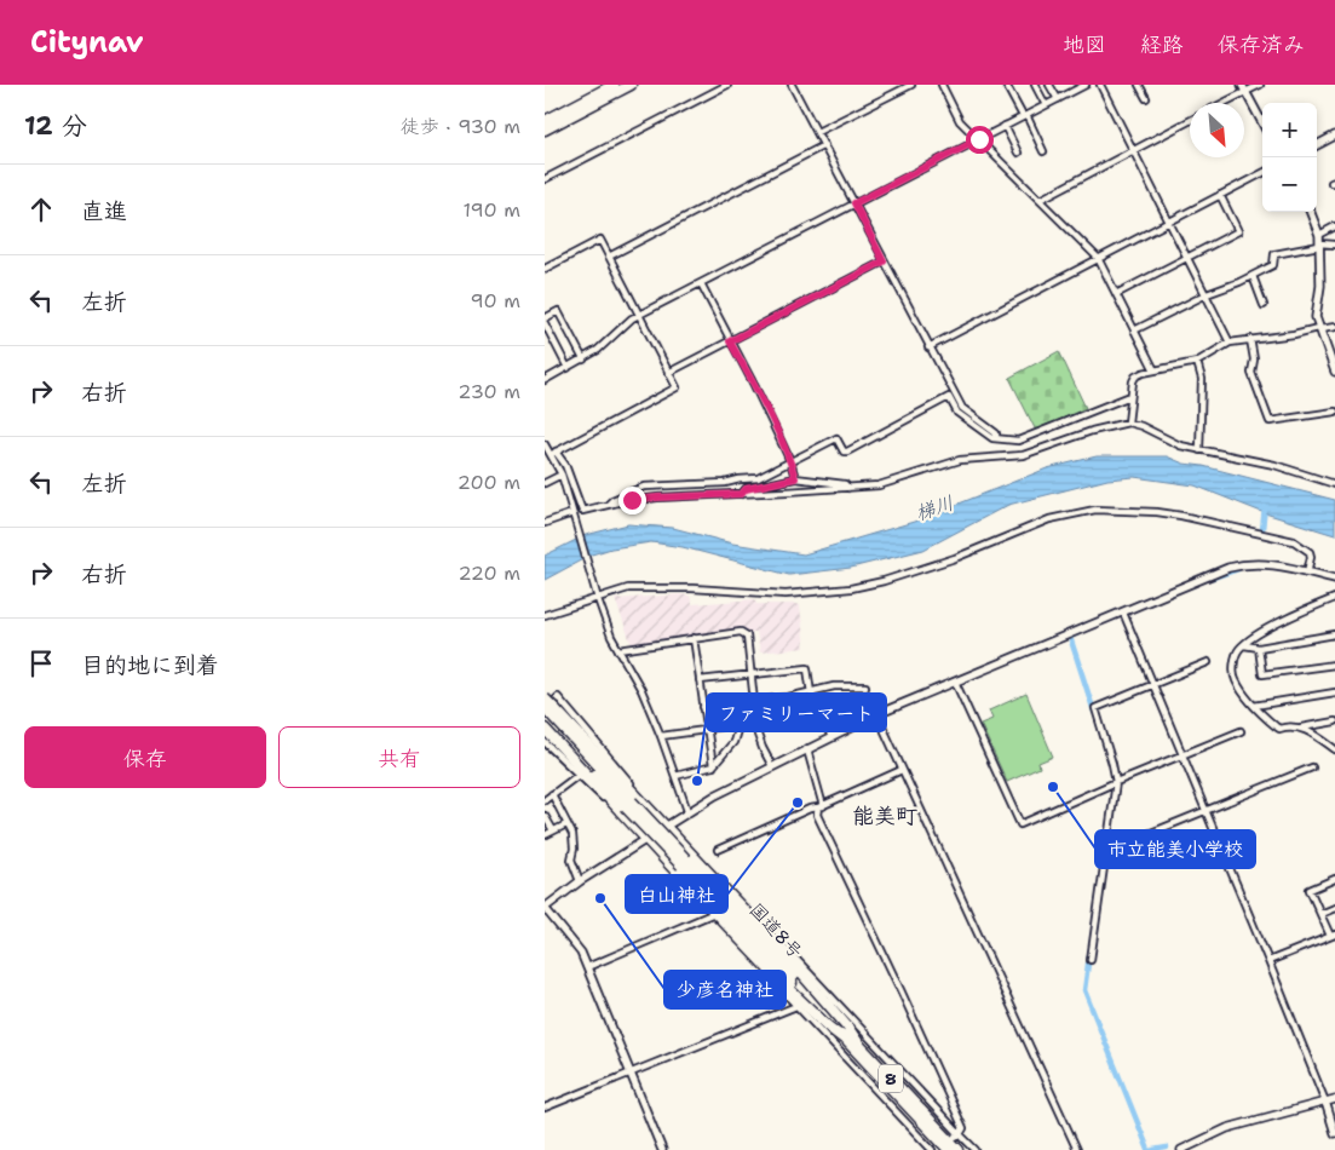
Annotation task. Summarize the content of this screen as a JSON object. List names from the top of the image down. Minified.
{"streets":{"highway":["国道8号","8"]},"crossings":[["国道8号","8"]],"districts":["能美町"],"water":["梯川"],"places":["ファミリーマート","市立能美小学校","白山神社","少彦名神社"],"north":"bottom right","page":{"header":"Citynav","nav":["地図","経路","保存済み"],"heading":["12 分","徒歩 · 930 m"],"map_buttons":["+","−"],"list":[["直進","190 m"],["左折","90 m"],["右折","230 m"],["左折","200 m"],["右折","220 m"],"目的地に到着"],"buttons":["保存","共有"]}}
